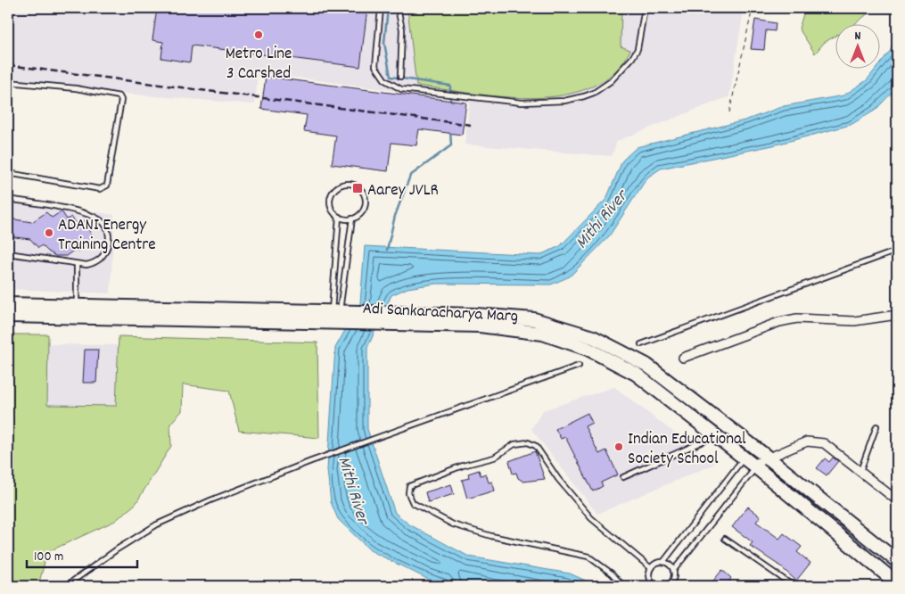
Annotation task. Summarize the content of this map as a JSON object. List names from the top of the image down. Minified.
{"streets":{"main road":["Adi Sankaracharya Marg"]},"water":["Mithi River"],"places":{"other":["Metro Line 3 Carshed","ADANI Energy Training Centre","Indian Educational Society School"],"transit":["Aarey JVLR"]},"scale_bar":"100 m","north":"top"}
